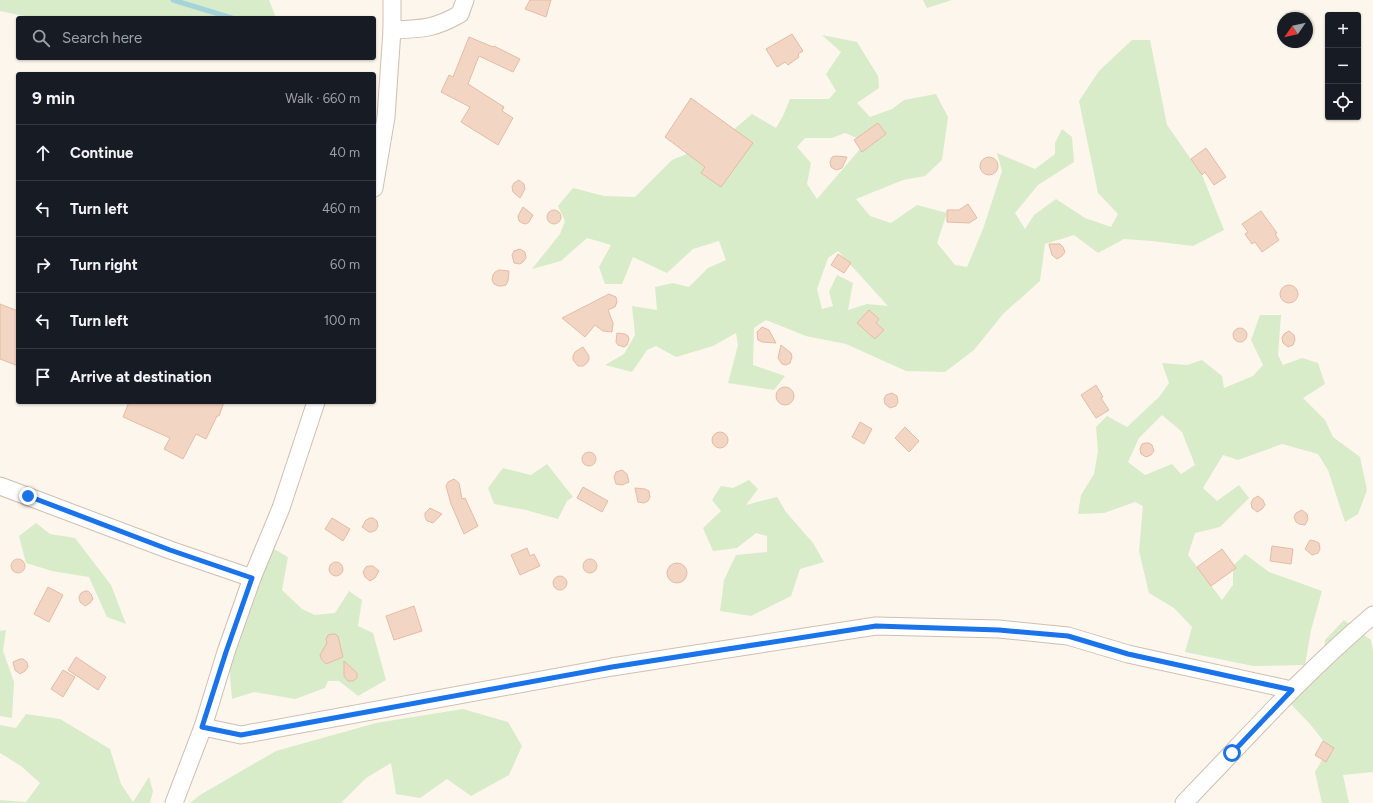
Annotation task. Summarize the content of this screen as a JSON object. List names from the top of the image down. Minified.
{"north":"bottom left","page":{"map_buttons":["+","−"],"search":"Search here","heading":["9 min","Walk · 660 m"],"list":[["Continue","40 m"],["Turn left","460 m"],["Turn right","60 m"],["Turn left","100 m"],"Arrive at destination"]}}
